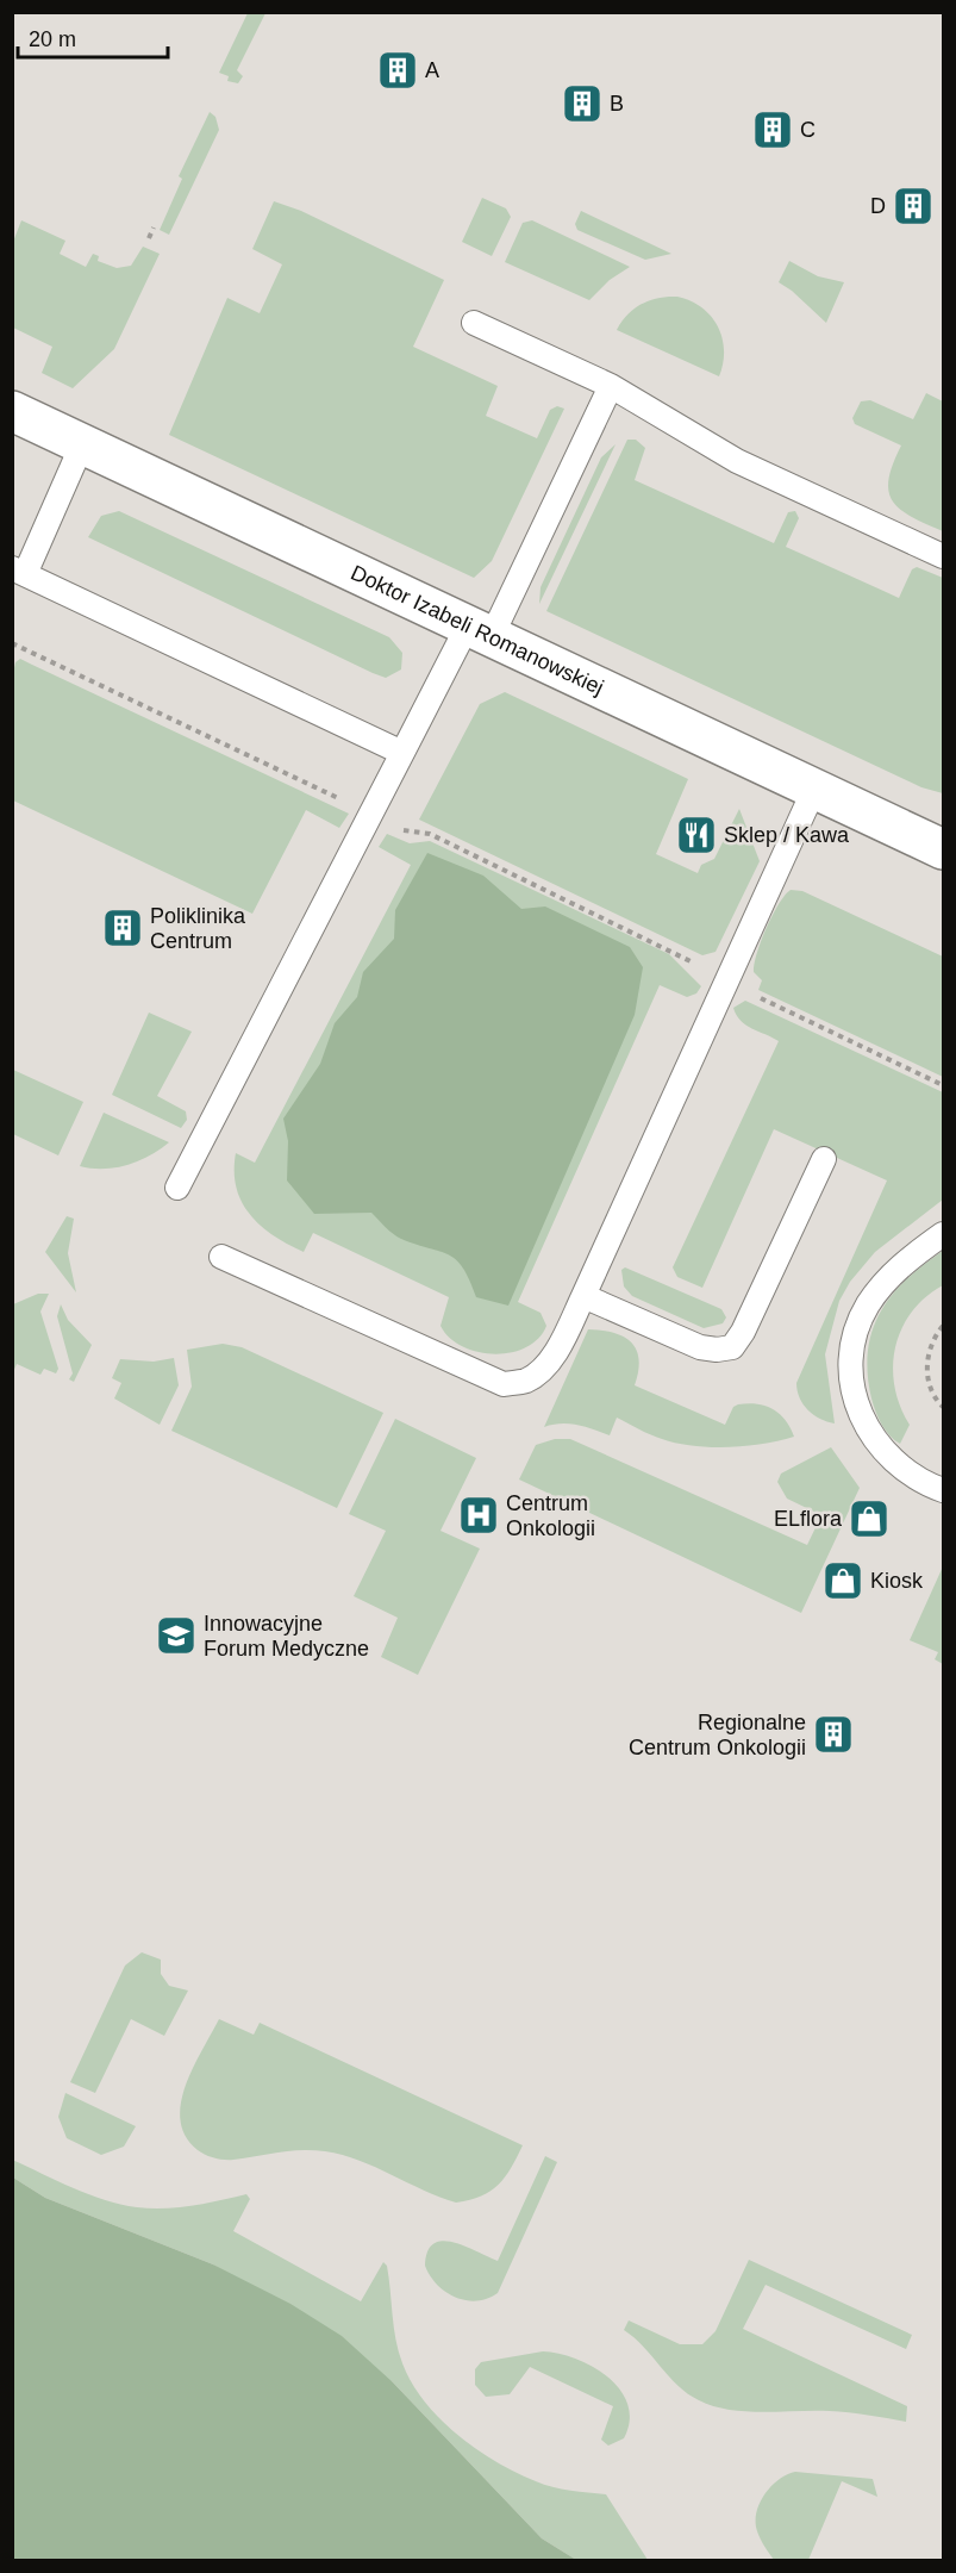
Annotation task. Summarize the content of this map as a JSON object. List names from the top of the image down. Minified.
{"streets":{"street":["Doktor Izabeli Romanowskiej"]},"places":{"building":["A","B","C","D","Poliklinika Centrum","Regionalne Centrum Onkologii"],"restaurant":["Sklep / Kawa"],"hospital":["Centrum Onkologii"],"shop":["ELflora","Kiosk"],"school or university":["Innowacyjne Forum Medyczne"]},"scale_bar":"20 m"}
